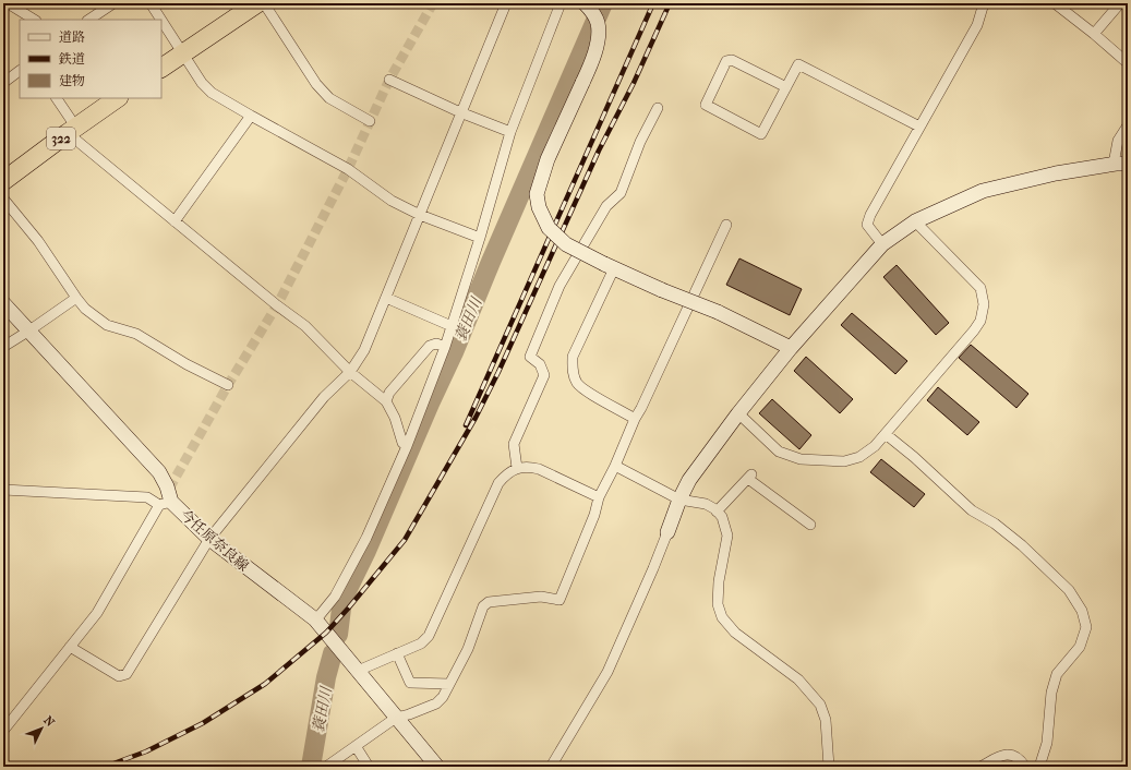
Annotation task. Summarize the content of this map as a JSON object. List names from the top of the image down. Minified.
{"streets":{"highway":["322"],"street":["今任原奈良線"]},"water":["蓑田川"],"legend":["道路","鉄道","建物"],"north":"top right"}
